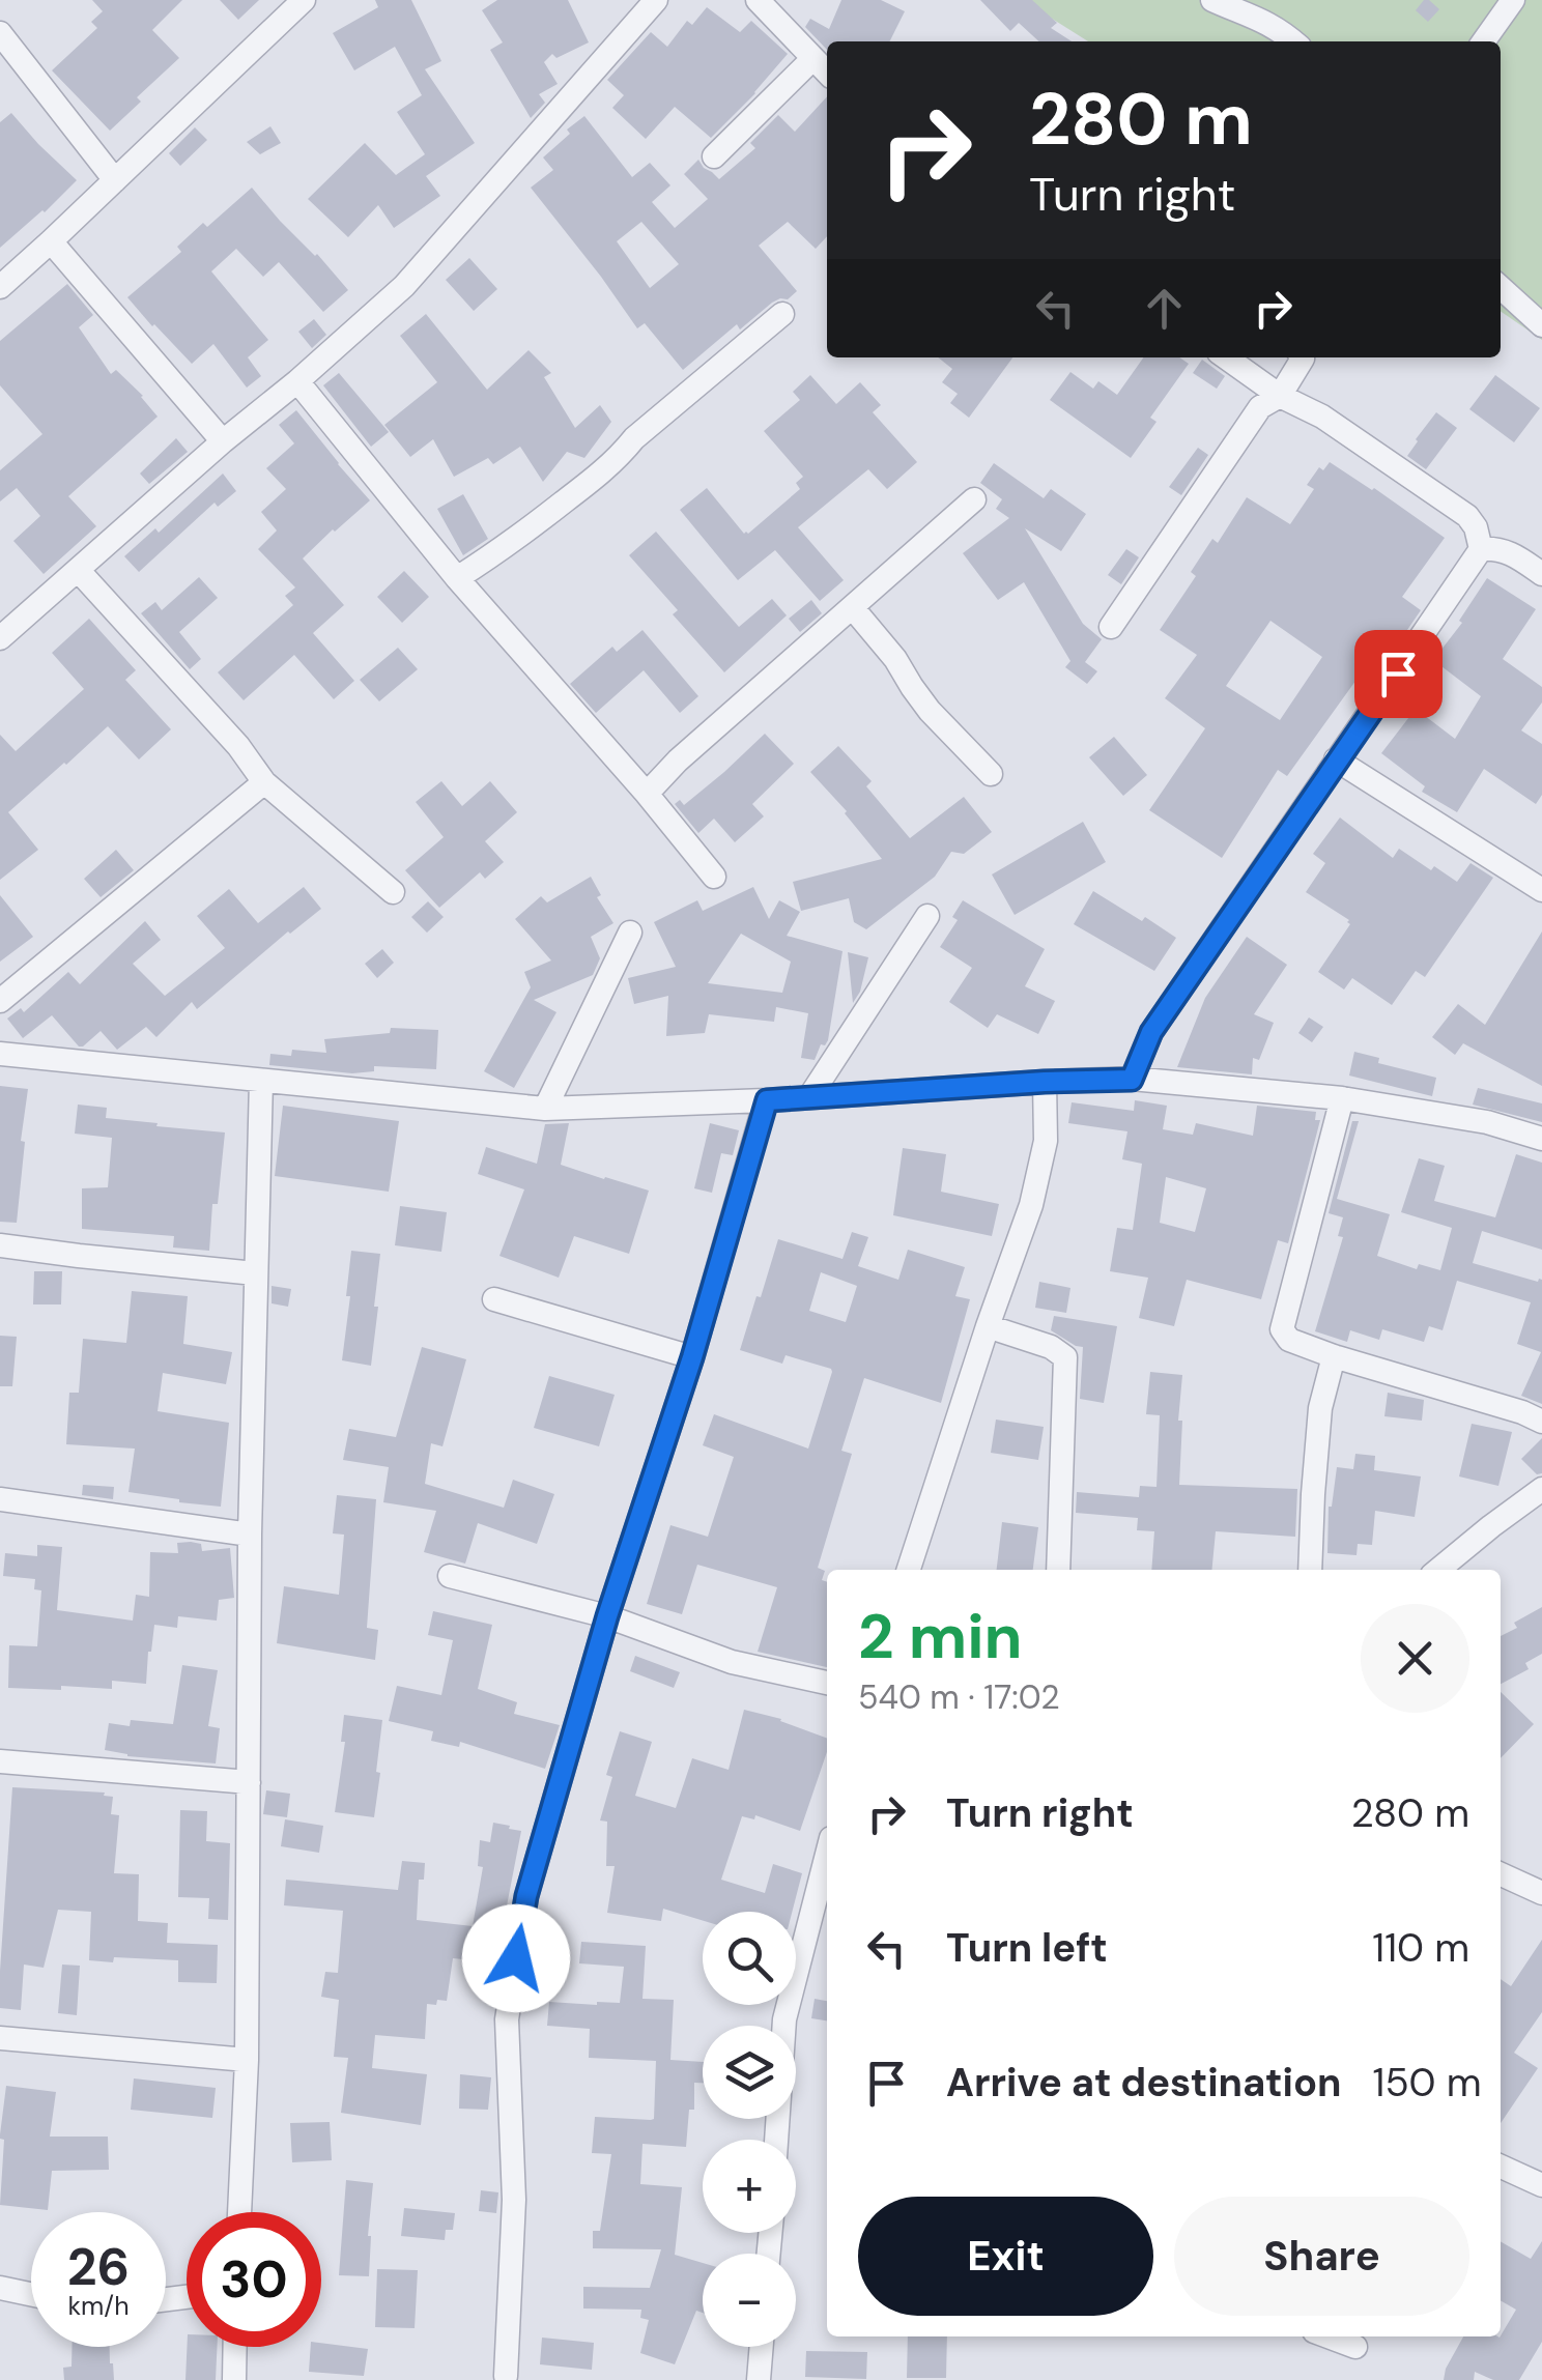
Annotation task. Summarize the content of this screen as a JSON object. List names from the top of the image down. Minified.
{"page":{"turn":["280 m","Turn right"],"heading":["2 min","540 m · 17:02"],"list":[{"name":"Turn right","value":"280 m"},{"name":"Turn left","value":"110 m"},{"name":"Arrive at destination","value":"150 m"}],"map_buttons":["+","−"],"buttons":["Exit","Share"],"speed":"26 km/h","limit":"30"}}
